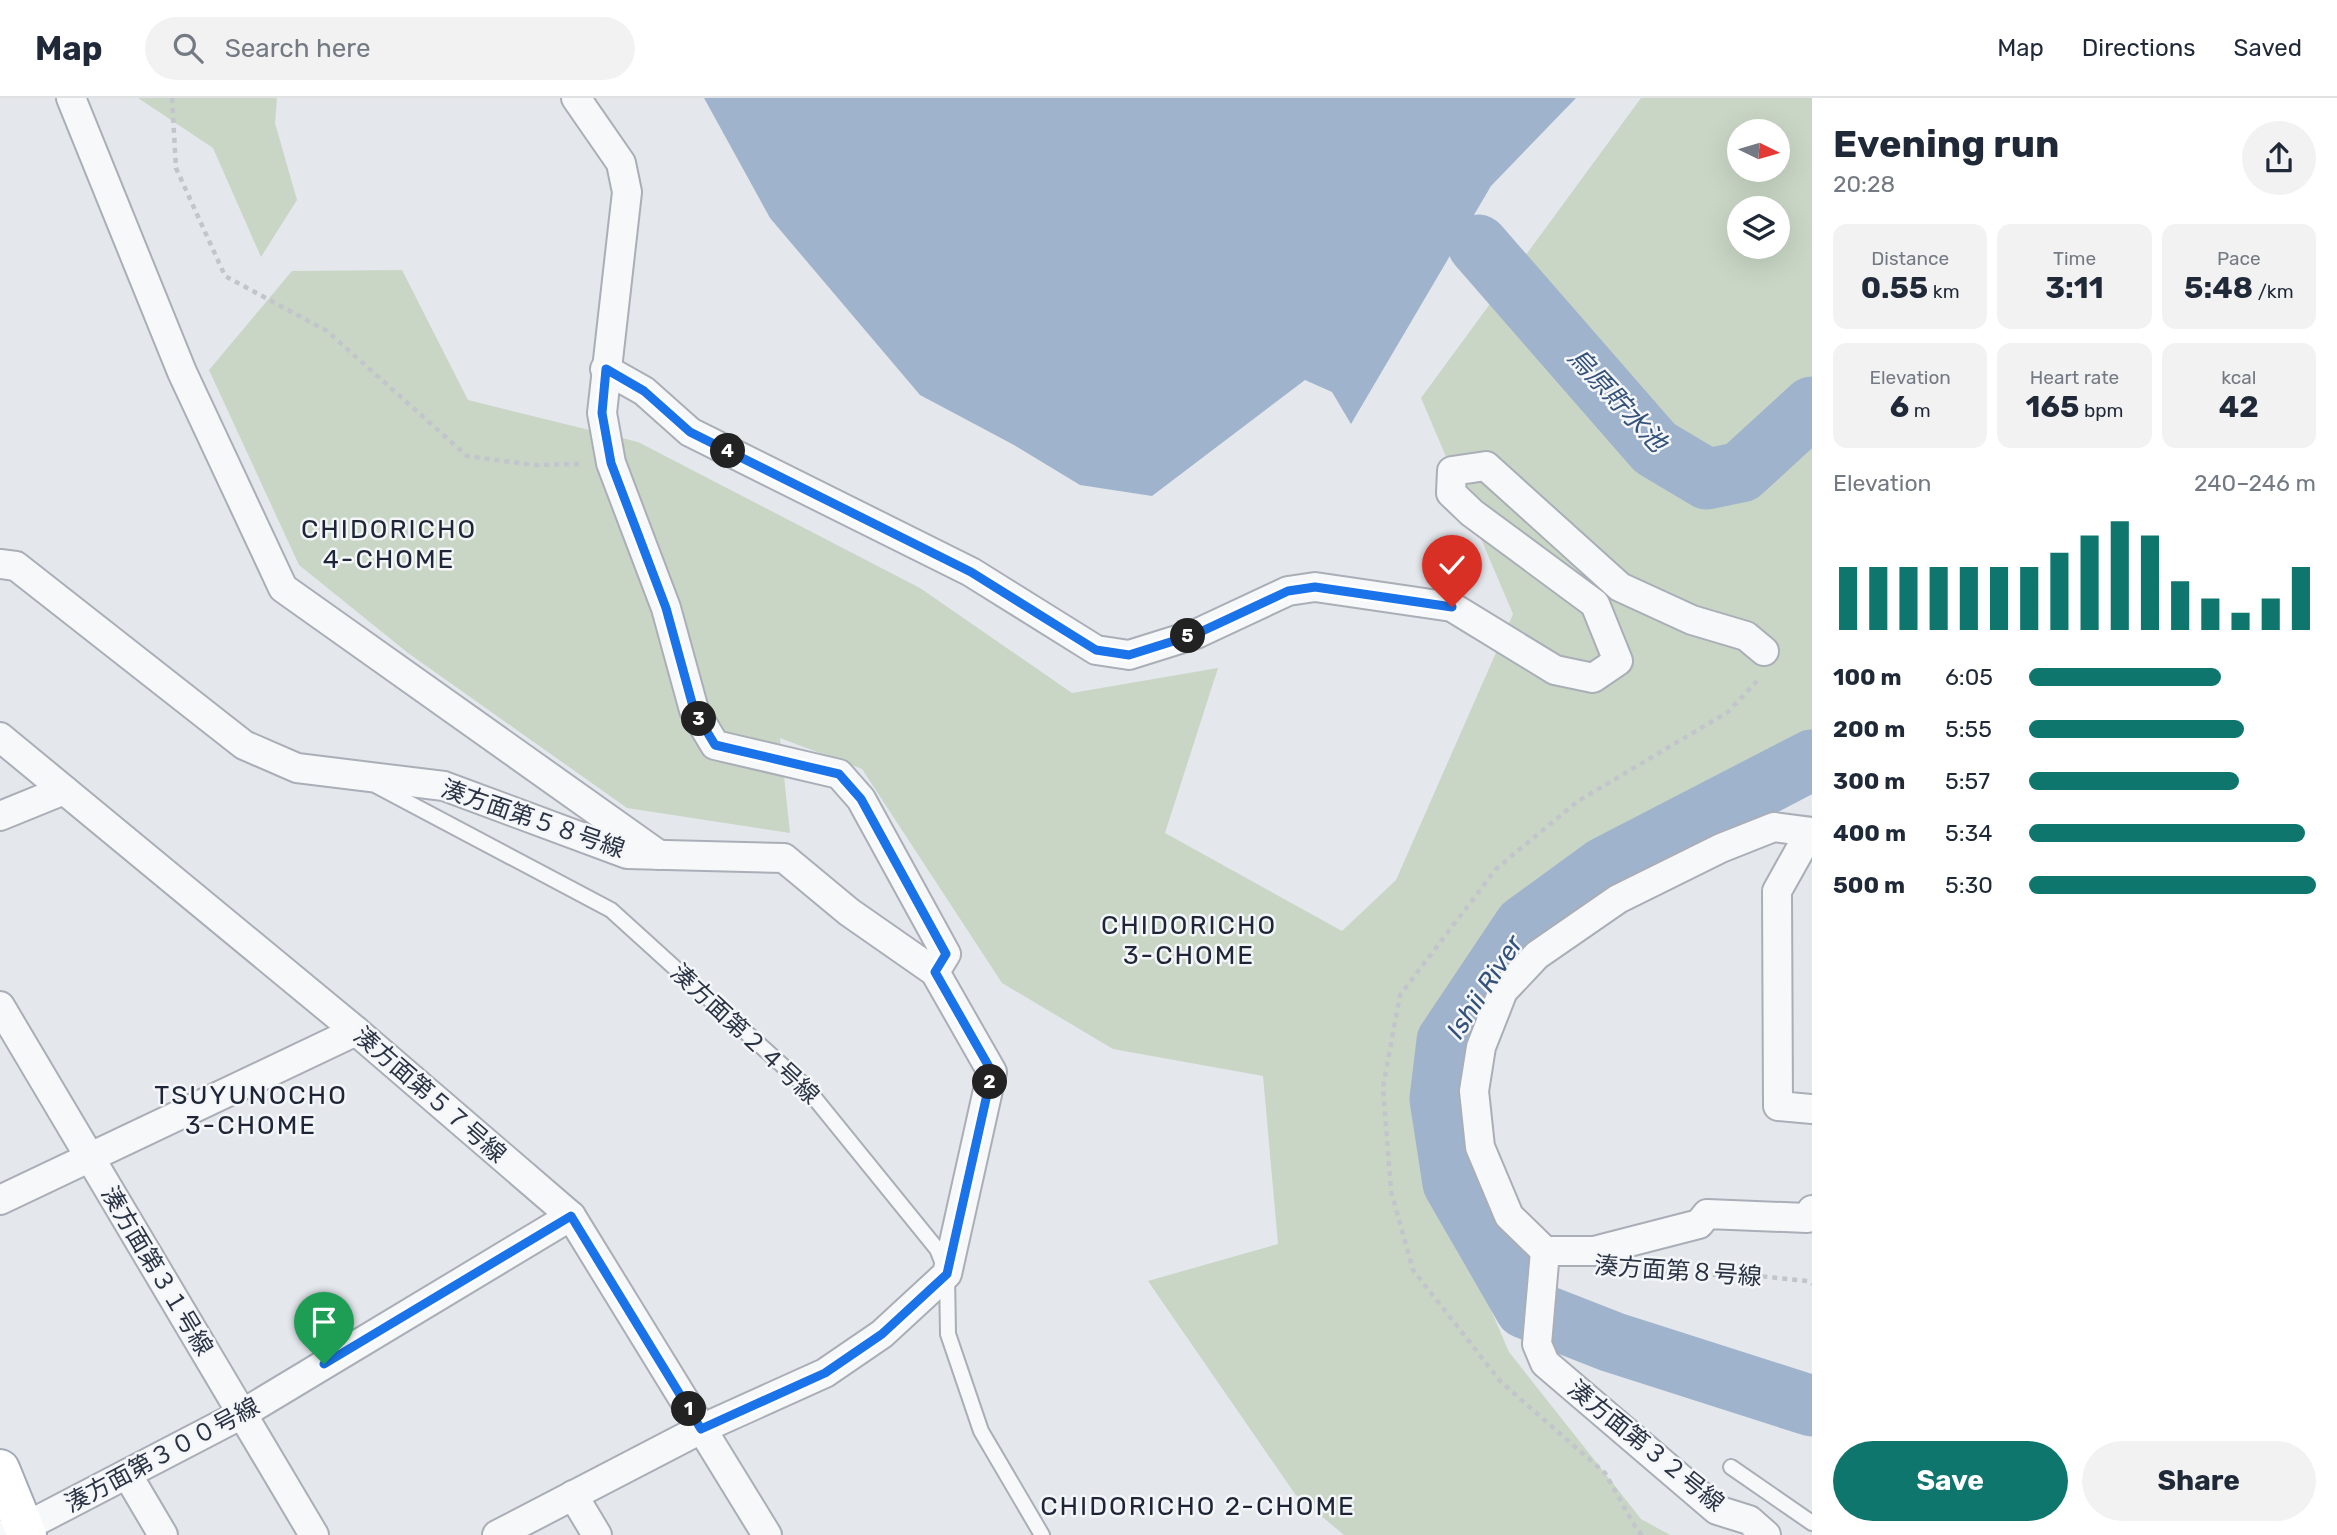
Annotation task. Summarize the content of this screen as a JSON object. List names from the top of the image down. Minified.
{"streets":{"street":["湊方面第５８号線","湊方面第５７号線","湊方面第３１号線","湊方面第３２号線","湊方面第３００号線"],"lane":["湊方面第２４号線"],"path":["湊方面第８号線"]},"crossings":[["湊方面第５８号線","湊方面第２４号線"],["湊方面第５７号線","湊方面第３００号線"],["湊方面第３１号線","湊方面第３００号線"]],"districts":["CHIDORICHO 4-CHOME","CHIDORICHO 3-CHOME","TSUYUNOCHO 3-CHOME","CHIDORICHO 2-CHOME"],"water":["烏原貯水池","Ishii River"],"north":"right","page":{"header":"Map","search":"Search here","nav":["Map","Directions","Saved"],"heading":["Evening run","20:28"],"stats":[["Distance","0.55 km"],["Time","3:11"],["Pace","5:48 /km"],["Elevation","6 m"],["Heart rate","165 bpm"],["kcal","42"]],"pins":["4","5","3","2","1"],"chart":["Elevation","240–246 m"],"list":[{"name":"100 m","note":"6:05"},{"name":"200 m","note":"5:55"},{"name":"300 m","note":"5:57"},{"name":"400 m","note":"5:34"},{"name":"500 m","note":"5:30"}],"buttons":["Save","Share"]}}
